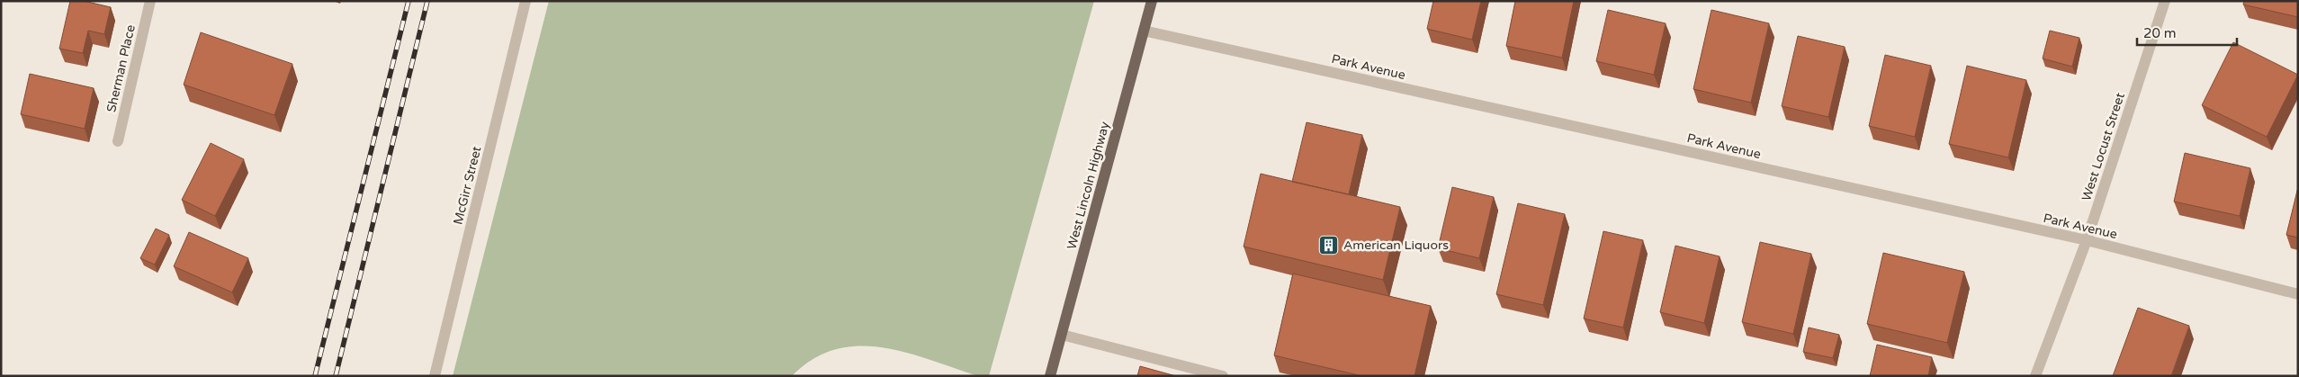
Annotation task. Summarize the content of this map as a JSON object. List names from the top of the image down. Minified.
{"streets":{"main road":["West Lincoln Highway"],"street":["Park Avenue","Sherman Place","West Locust Street","McGirr Street"]},"crossings":[["Park Avenue","West Locust Street"],["Park Avenue","West Lincoln Highway"]],"places":{"building":["American Liquors"]},"scale_bar":"20 m"}
